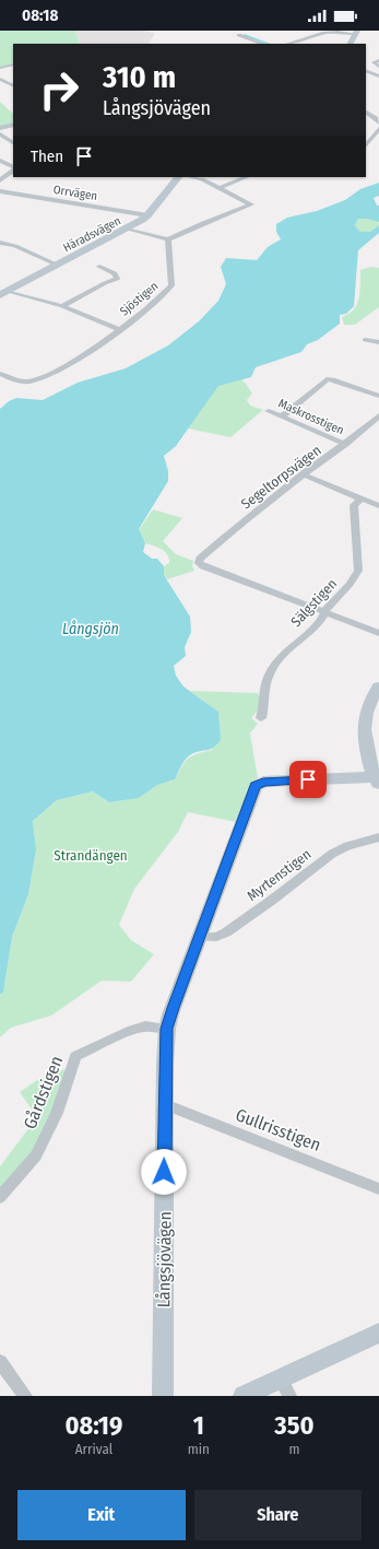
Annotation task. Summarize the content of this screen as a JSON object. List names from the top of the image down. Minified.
{"streets":{"street":["Orrvägen","Häradsvägen","Sjöstigen","Maskrosstigen","Segeltorpsvägen","Sälgstigen","Myrtenstigen","Gårdstigen","Gullrisstigen","Långsjövägen"]},"crossings":[["Orrvägen","Häradsvägen"],["Maskrosstigen","Segeltorpsvägen"],["Segeltorpsvägen","Sälgstigen"],["Myrtenstigen","Långsjövägen"],["Gårdstigen","Långsjövägen"],["Gullrisstigen","Långsjövägen"]],"water":["Långsjön"],"parks":["Strandängen"],"page":{"status":"08:18","turn":["310 m","Långsjövägen"],"then":"Then","eta":["08:19","Arrival","1","min","350","m"],"buttons":["Exit","Share"]}}
